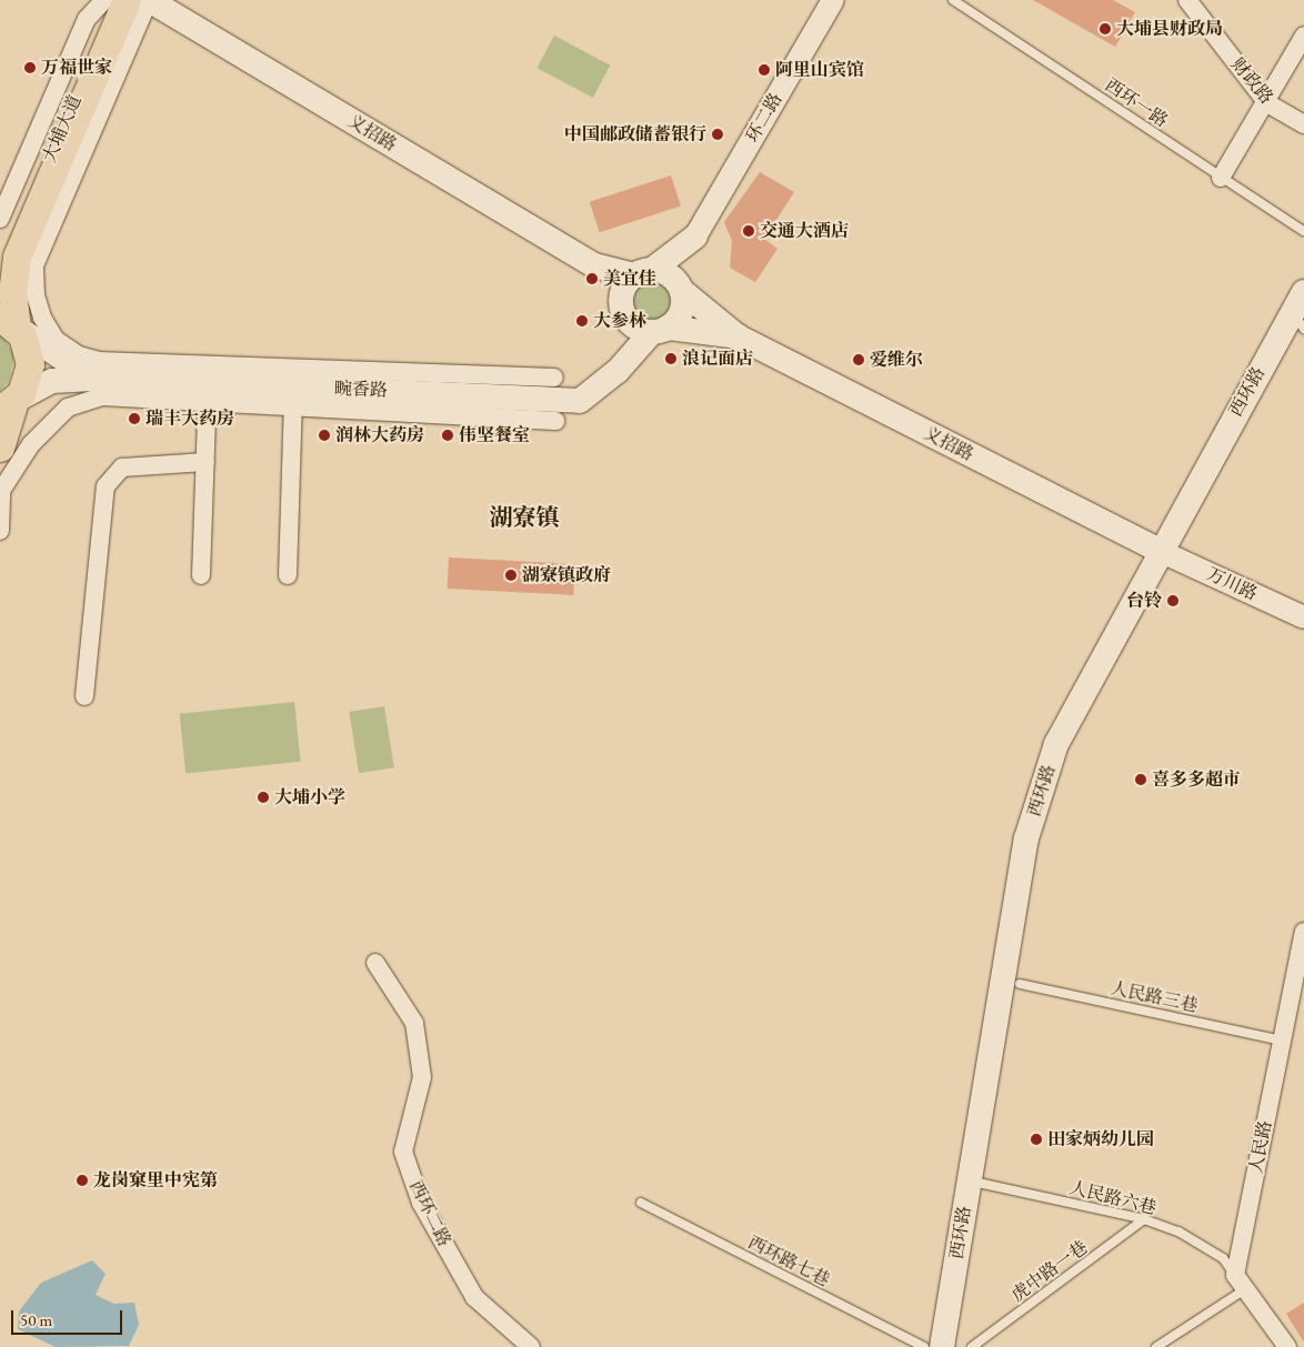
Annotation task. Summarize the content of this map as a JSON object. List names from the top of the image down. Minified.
{"streets":{"main road":["大埔大道","义招路","畹香路","西环路"],"street":["财政路","环二路","万川路","人民路","西环二路"],"lane":["西环一路","人民路三巷","人民路六巷","西环路七巷","虎中路一巷"]},"crossings":[["义招路","西环路"],["义招路","万川路"],["西环路","万川路"],["西环路","人民路六巷"],["西环路","西环路七巷"],["人民路三巷","人民路"],["人民路","人民路六巷"],["人民路六巷","虎中路一巷"]],"districts":["湖寮镇"],"places":["大埔县财政局","万福世家","阿里山宾馆","中国邮政储蓄银行","交通大酒店","美宜佳","大参林","浪记面店","爱维尔","瑞丰大药房","润林大药房","伟坚餐室","湖寮镇政府","台铃","喜多多超市","大埔小学","田家炳幼儿园","龙岗窠里中宪第"],"scale_bar":"50 m"}
